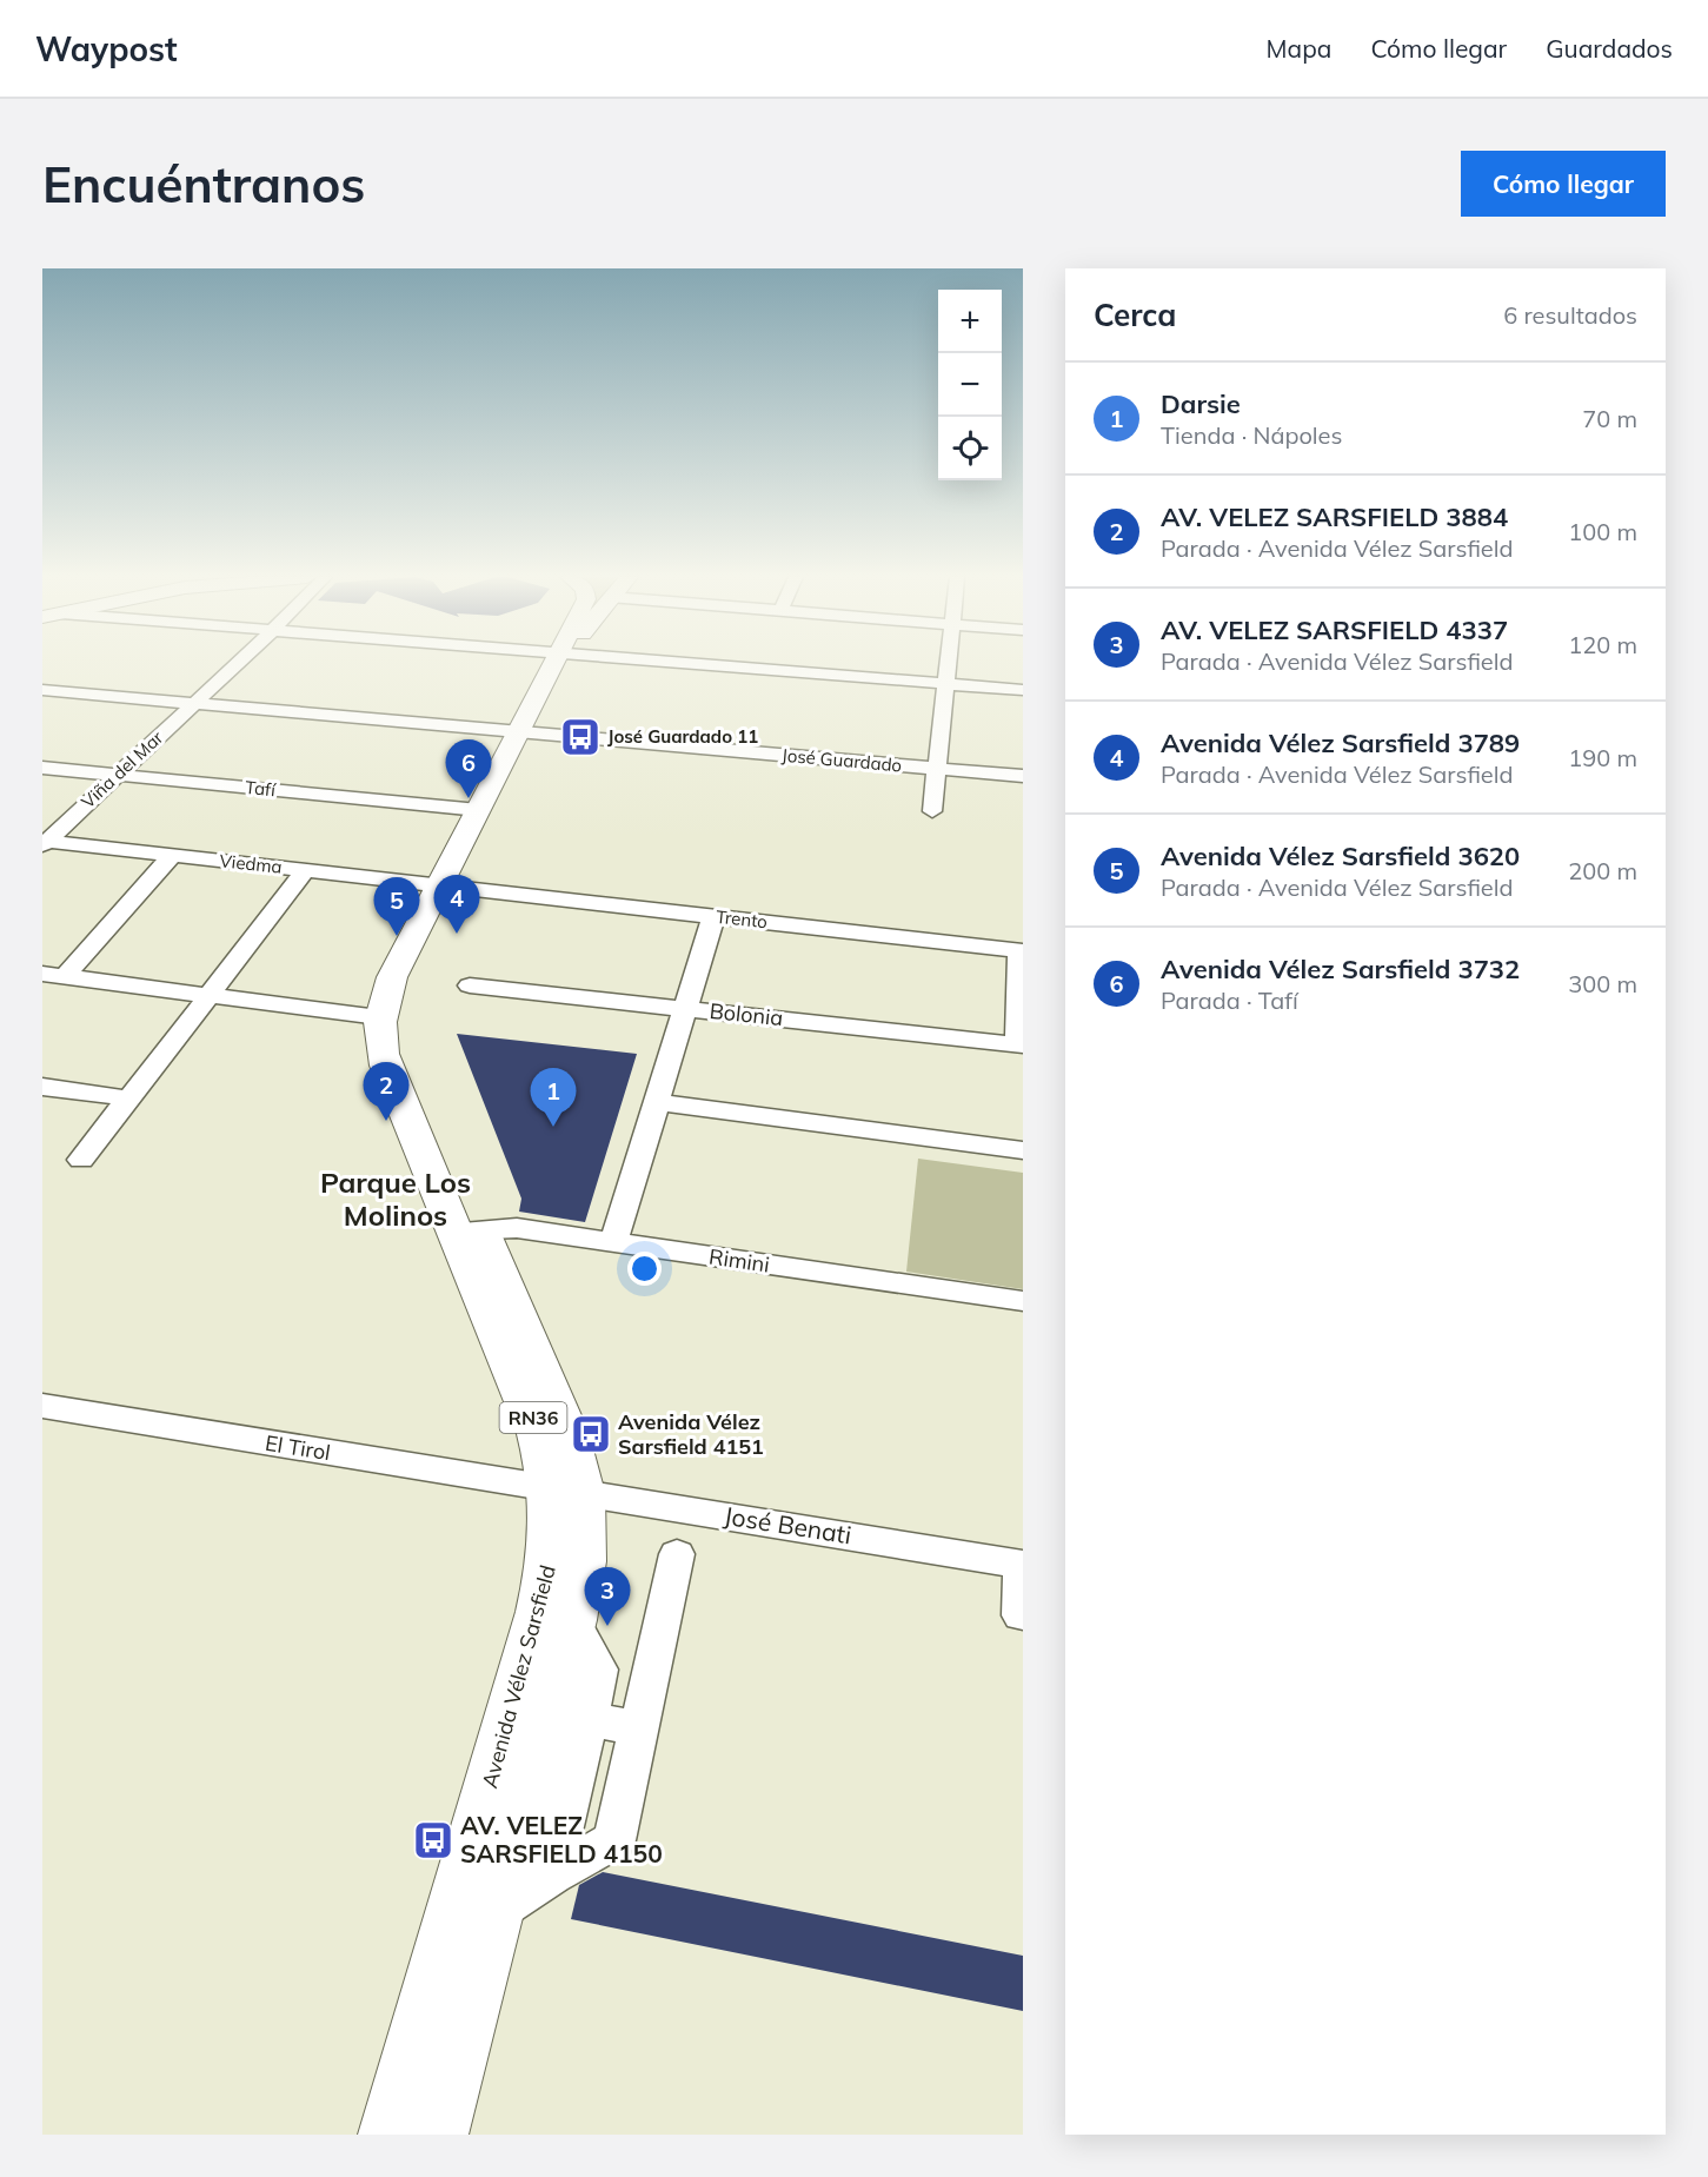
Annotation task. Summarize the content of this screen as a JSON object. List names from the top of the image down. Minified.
{"streets":{"main road":["RN36","Avenida Vélez Sarsfield"],"street":["José Guardado","Viña del Mar","Tafí","Viedma","Trento","Bolonia","Rimini","El Tirol","José Benati"]},"crossings":[["José Guardado","Viña del Mar"],["José Guardado","Avenida Vélez Sarsfield"],["Viña del Mar","Tafí"],["Viña del Mar","Viedma"],["Tafí","Avenida Vélez Sarsfield"],["Viedma","Trento"],["Viedma","Avenida Vélez Sarsfield"],["Trento","Avenida Vélez Sarsfield"],["Rimini","Avenida Vélez Sarsfield"],["El Tirol","José Benati"],["El Tirol","Avenida Vélez Sarsfield"],["José Benati","Avenida Vélez Sarsfield"]],"districts":["Parque Los Molinos"],"places":{"bus stop":["José Guardado 11","Avenida Vélez Sarsfield 4151","AV. VELEZ SARSFIELD 4150"]},"page":{"header":"Waypost","nav":["Mapa","Cómo llegar","Guardados"],"buttons":"Cómo llegar","title":"Encuéntranos","heading":["Cerca","6 resultados"],"map_buttons":["+","−"],"list":[{"mark":"1","name":"Darsie","note":"Tienda · Nápoles","value":"70 m"},{"mark":"2","name":"AV. VELEZ SARSFIELD 3884","note":"Parada · Avenida Vélez Sarsfield","value":"100 m"},{"mark":"3","name":"AV. VELEZ SARSFIELD 4337","note":"Parada · Avenida Vélez Sarsfield","value":"120 m"},{"mark":"4","name":"Avenida Vélez Sarsfield 3789","note":"Parada · Avenida Vélez Sarsfield","value":"190 m"},{"mark":"5","name":"Avenida Vélez Sarsfield 3620","note":"Parada · Avenida Vélez Sarsfield","value":"200 m"},{"mark":"6","name":"Avenida Vélez Sarsfield 3732","note":"Parada · Tafí","value":"300 m"}],"pins":["6","4","5","2","1","3"]}}
